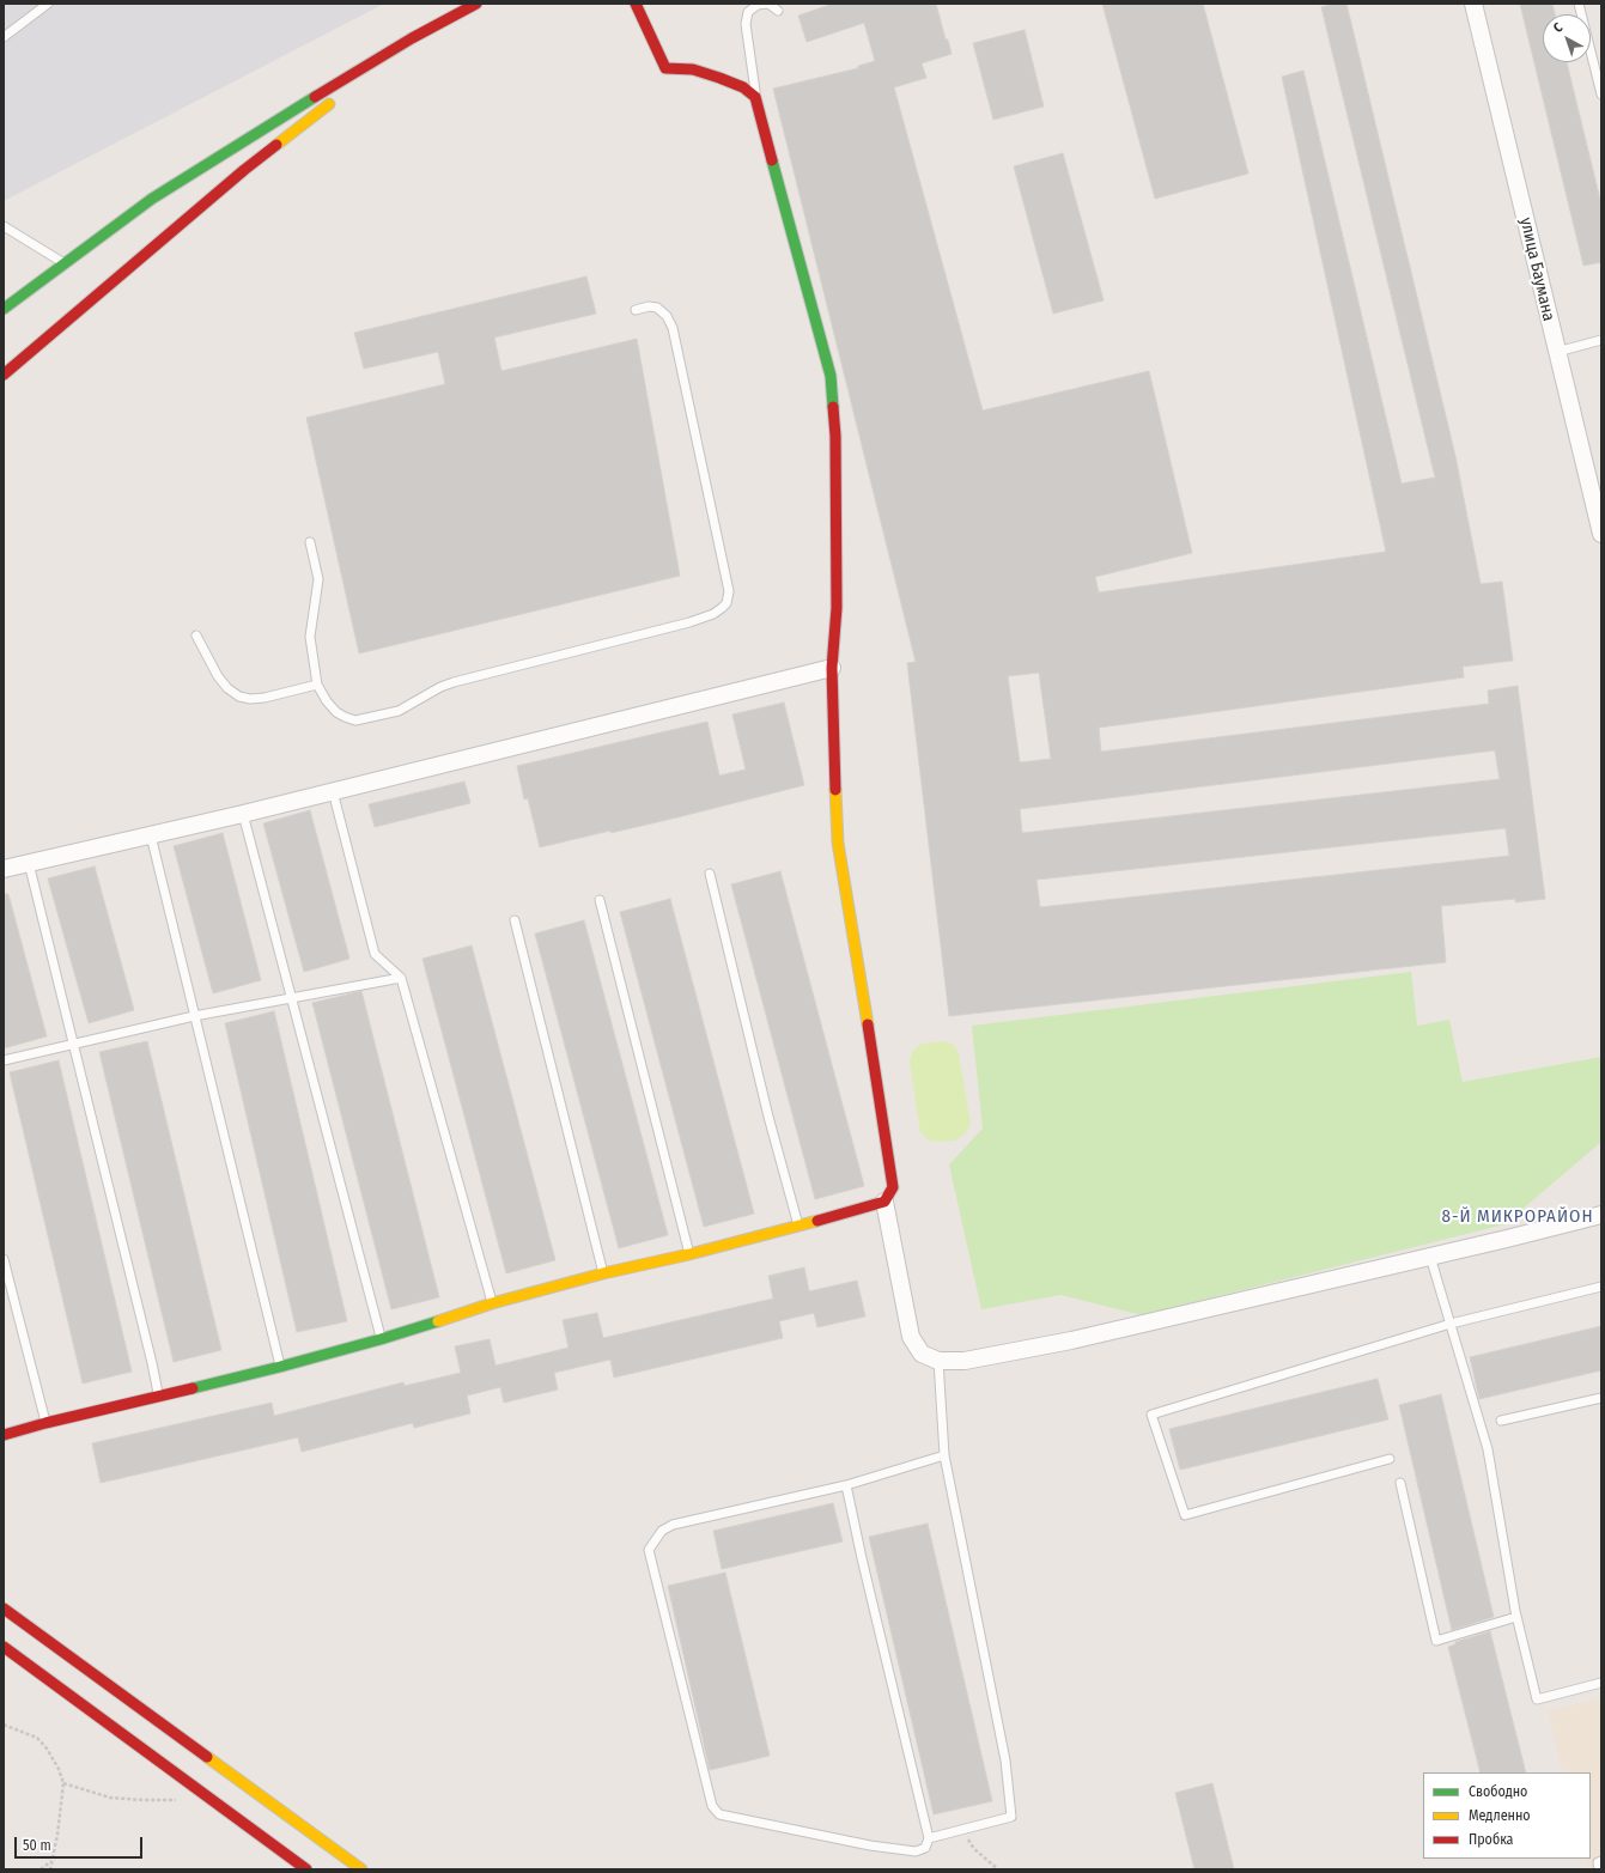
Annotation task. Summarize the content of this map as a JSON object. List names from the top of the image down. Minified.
{"streets":{"street":["улица Баумана"]},"districts":["8-Й МИКРОРАЙОН"],"legend":["Свободно","Медленно","Пробка"],"scale_bar":"50 m","north":"top left"}
